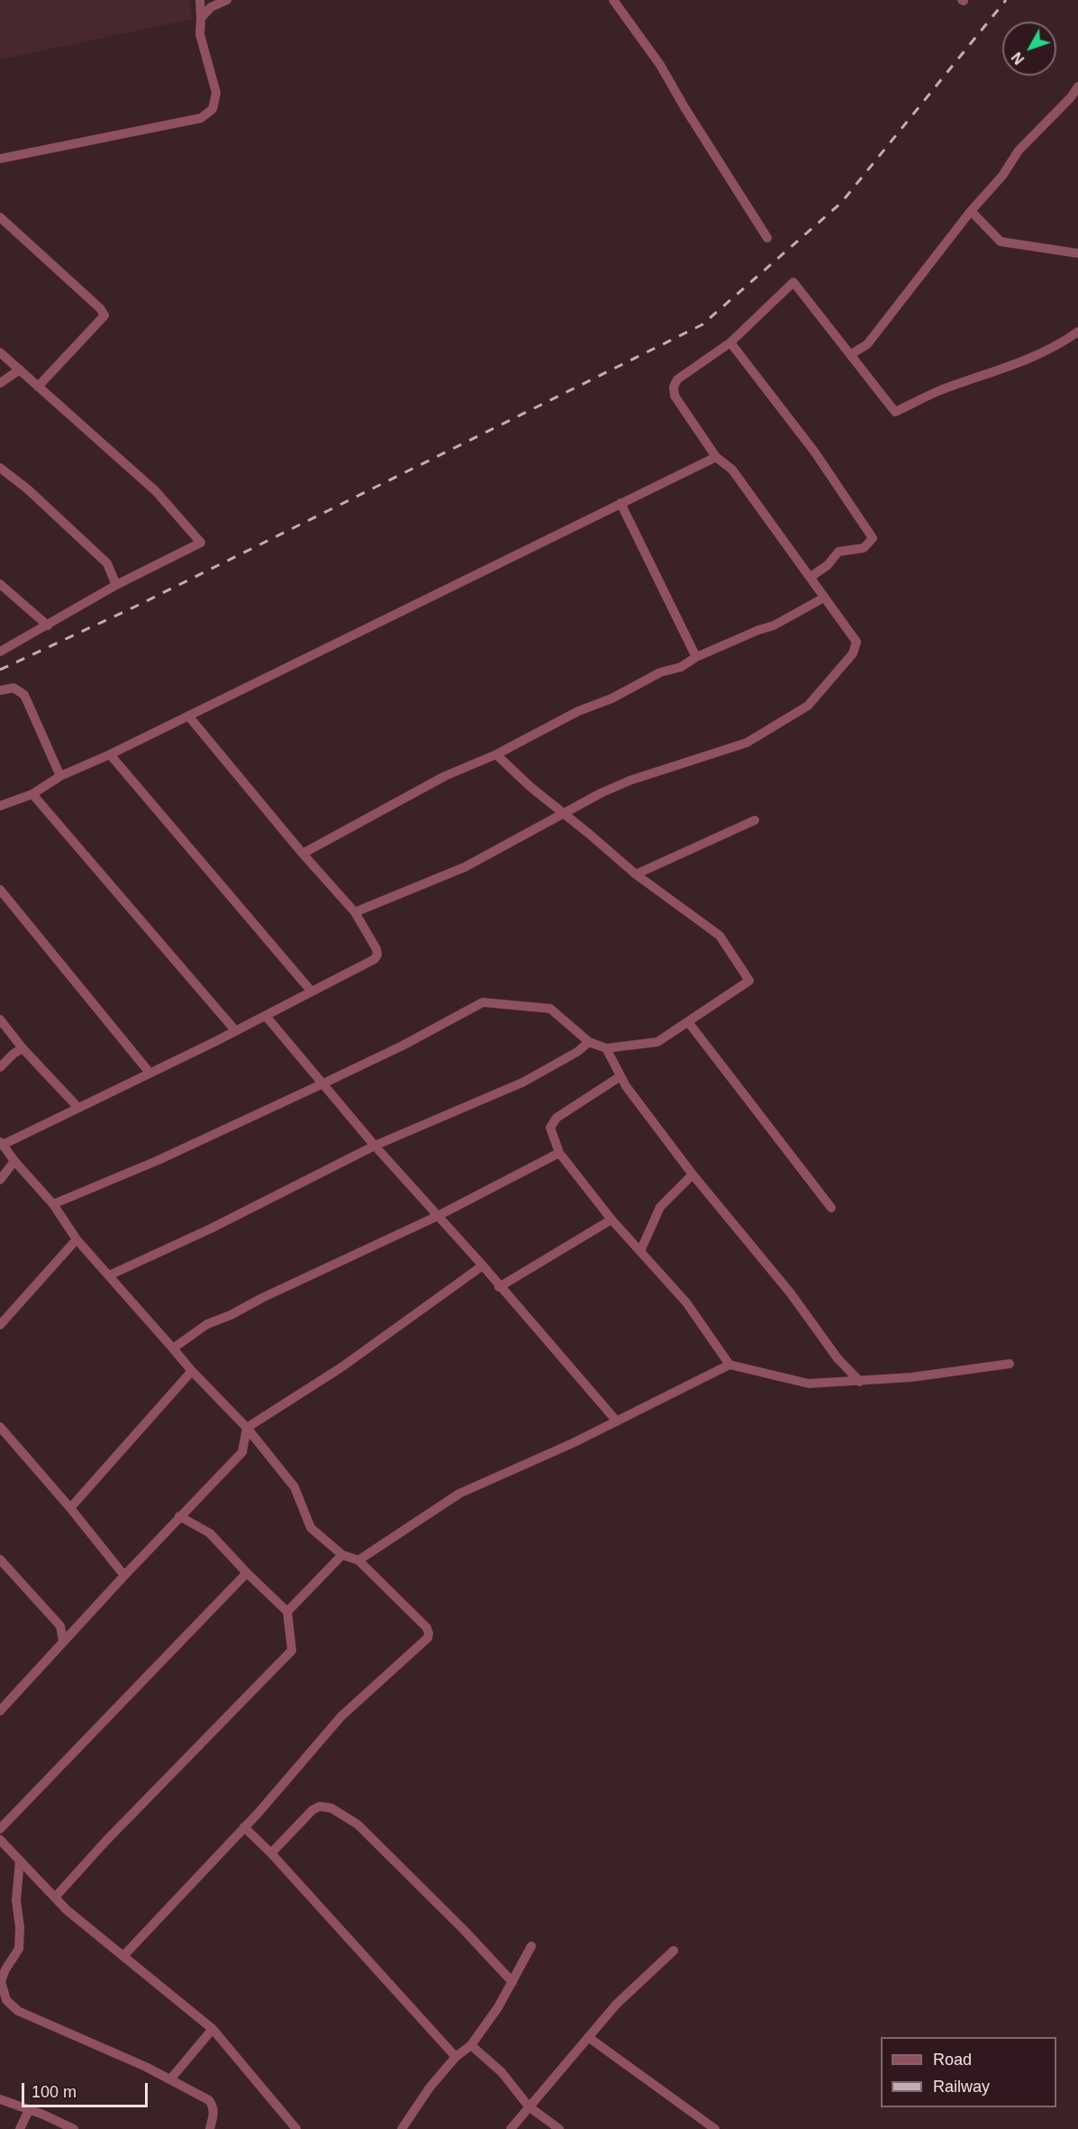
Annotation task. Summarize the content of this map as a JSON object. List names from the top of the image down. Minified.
{"legend":["Road","Railway"],"scale_bar":"100 m","north":"bottom left"}
